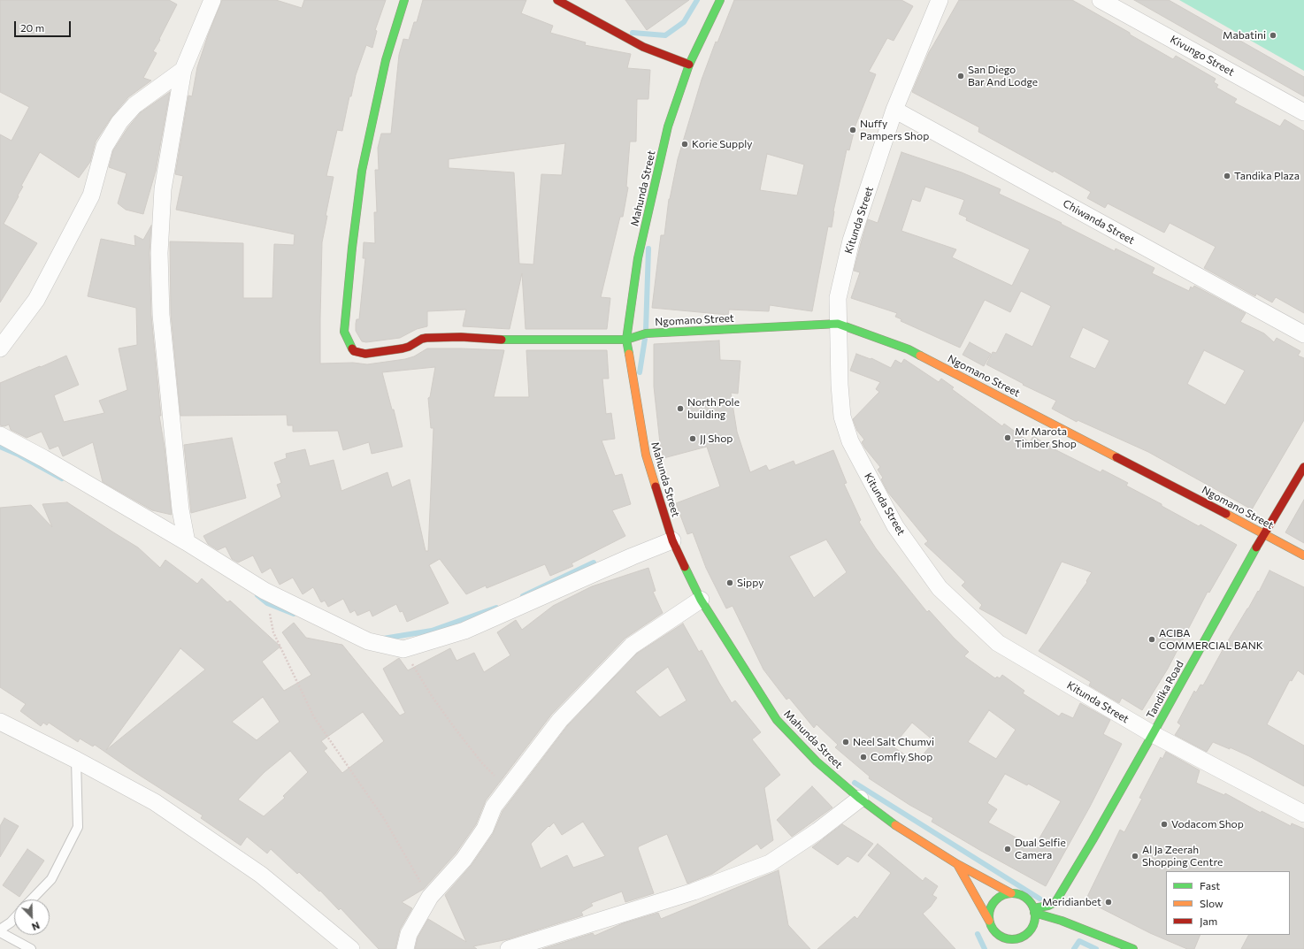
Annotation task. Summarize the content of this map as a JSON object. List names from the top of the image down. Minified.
{"streets":{"street":["Kivungo Street","Mahunda Street","Kitunda Street","Chiwanda Street","Ngomano Street","Tandika Road"]},"crossings":[["Mahunda Street","Ngomano Street"],["Mahunda Street","Tandika Road"],["Kitunda Street","Chiwanda Street"],["Kitunda Street","Ngomano Street"],["Kitunda Street","Tandika Road"],["Ngomano Street","Tandika Road"]],"places":["Mabatini","San Diego Bar And Lodge","Nuffy Pampers Shop","Korie Supply","Tandika Plaza","North Pole building","Mr Marota Timber Shop","JJ Shop","Sippy","ACIBA COMMERCIAL BANK","Neel Salt Chumvi","Comfly Shop","Vodacom Shop","Dual Selfie Camera","Al Ja Zeerah Shopping Centre","Meridianbet"],"legend":["Fast","Slow","Jam"],"scale_bar":"20 m","north":"bottom right"}
